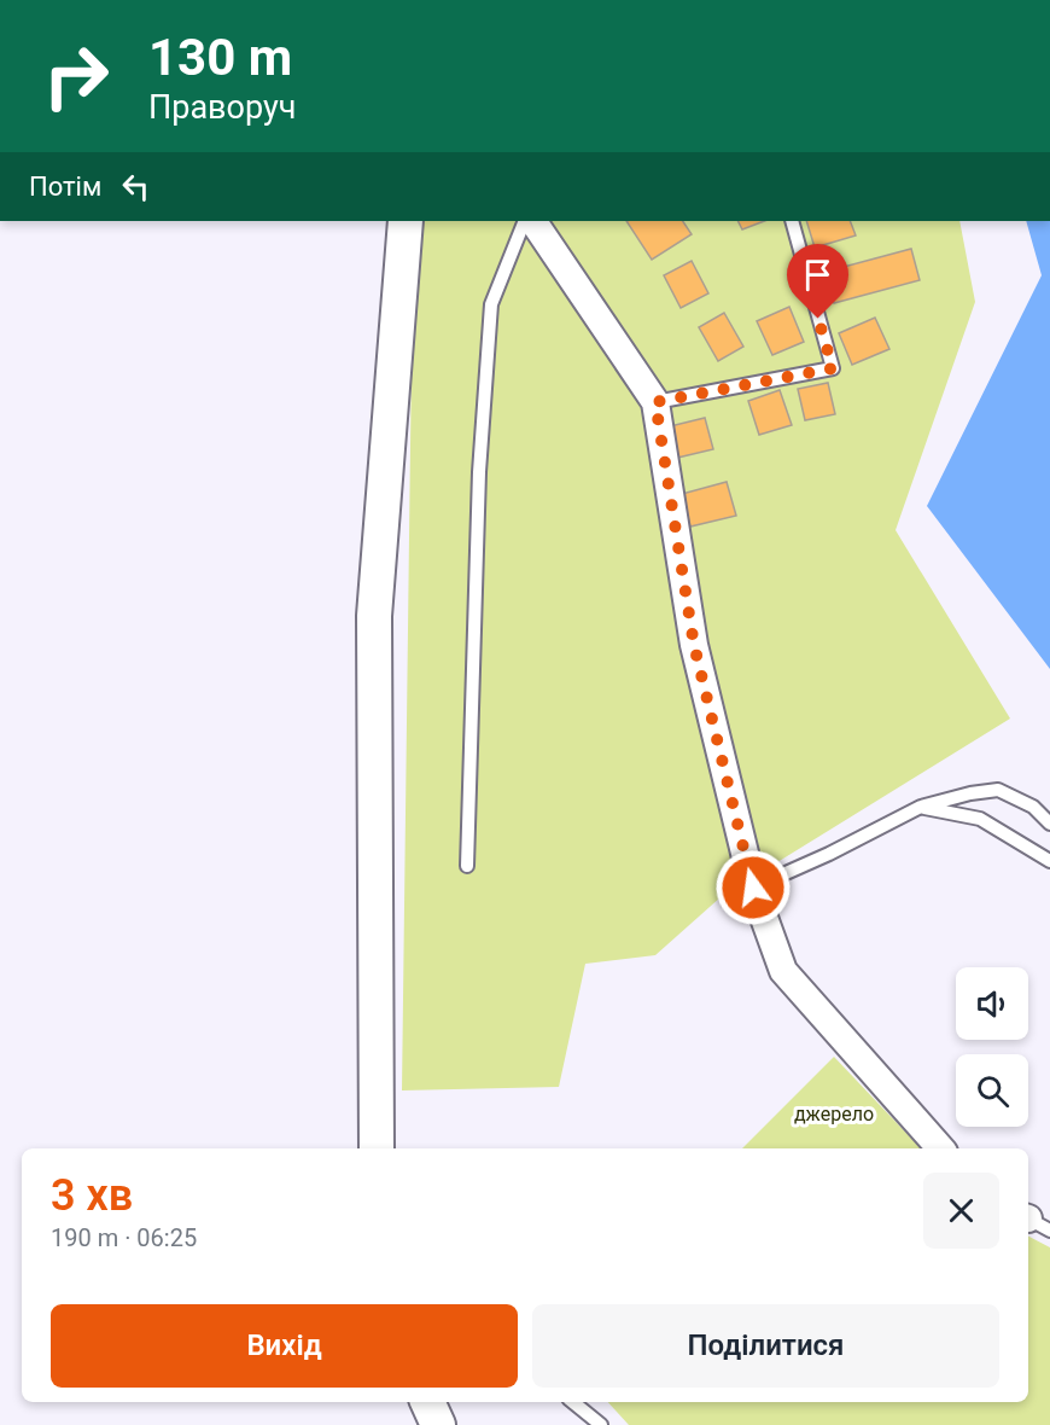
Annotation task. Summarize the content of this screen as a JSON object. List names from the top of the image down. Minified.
{"parks":["джерело"],"page":{"turn":["130 m","Праворуч"],"then":"Потім","heading":["3 хв","190 m · 06:25"],"buttons":["Вихід","Поділитися"]}}
